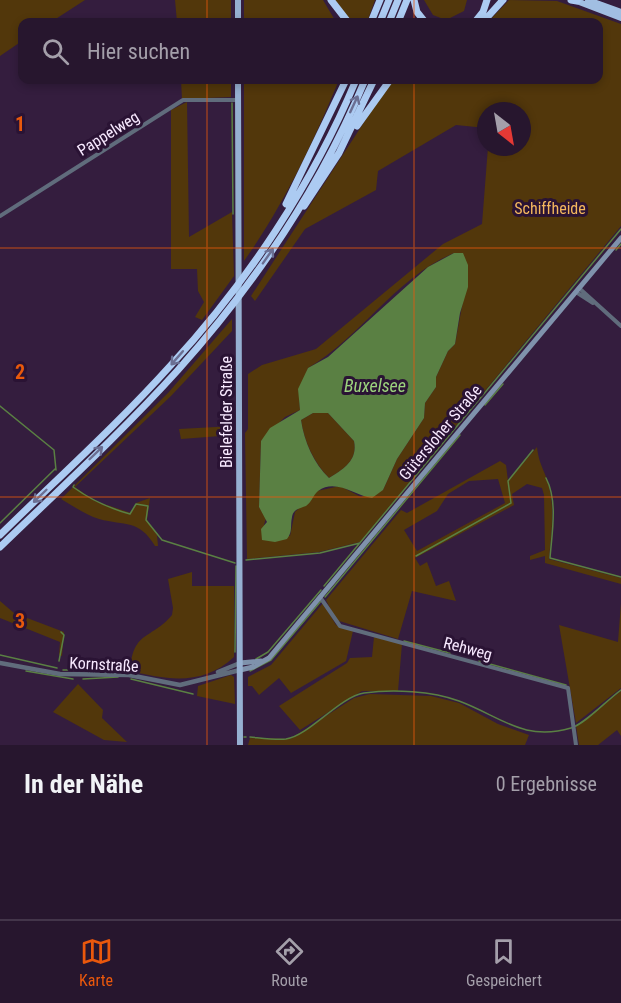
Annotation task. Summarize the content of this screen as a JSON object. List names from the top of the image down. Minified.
{"streets":{"main road":["Bielefelder Straße","Gütersloher Straße"],"street":["Pappelweg","Rehweg","Kornstraße"]},"crossings":[["Pappelweg","Bielefelder Straße"],["Bielefelder Straße","Gütersloher Straße"],["Bielefelder Straße","Kornstraße"],["Gütersloher Straße","Rehweg"],["Gütersloher Straße","Kornstraße"]],"water":["Buxelsee"],"parks":["Schiffheide"],"north":"bottom right","page":{"search":"Hier suchen","heading":["In der Nähe","0 Ergebnisse"],"nav":["Karte","Route","Gespeichert"]},"grid":{"rows":["1","2","3"]}}
